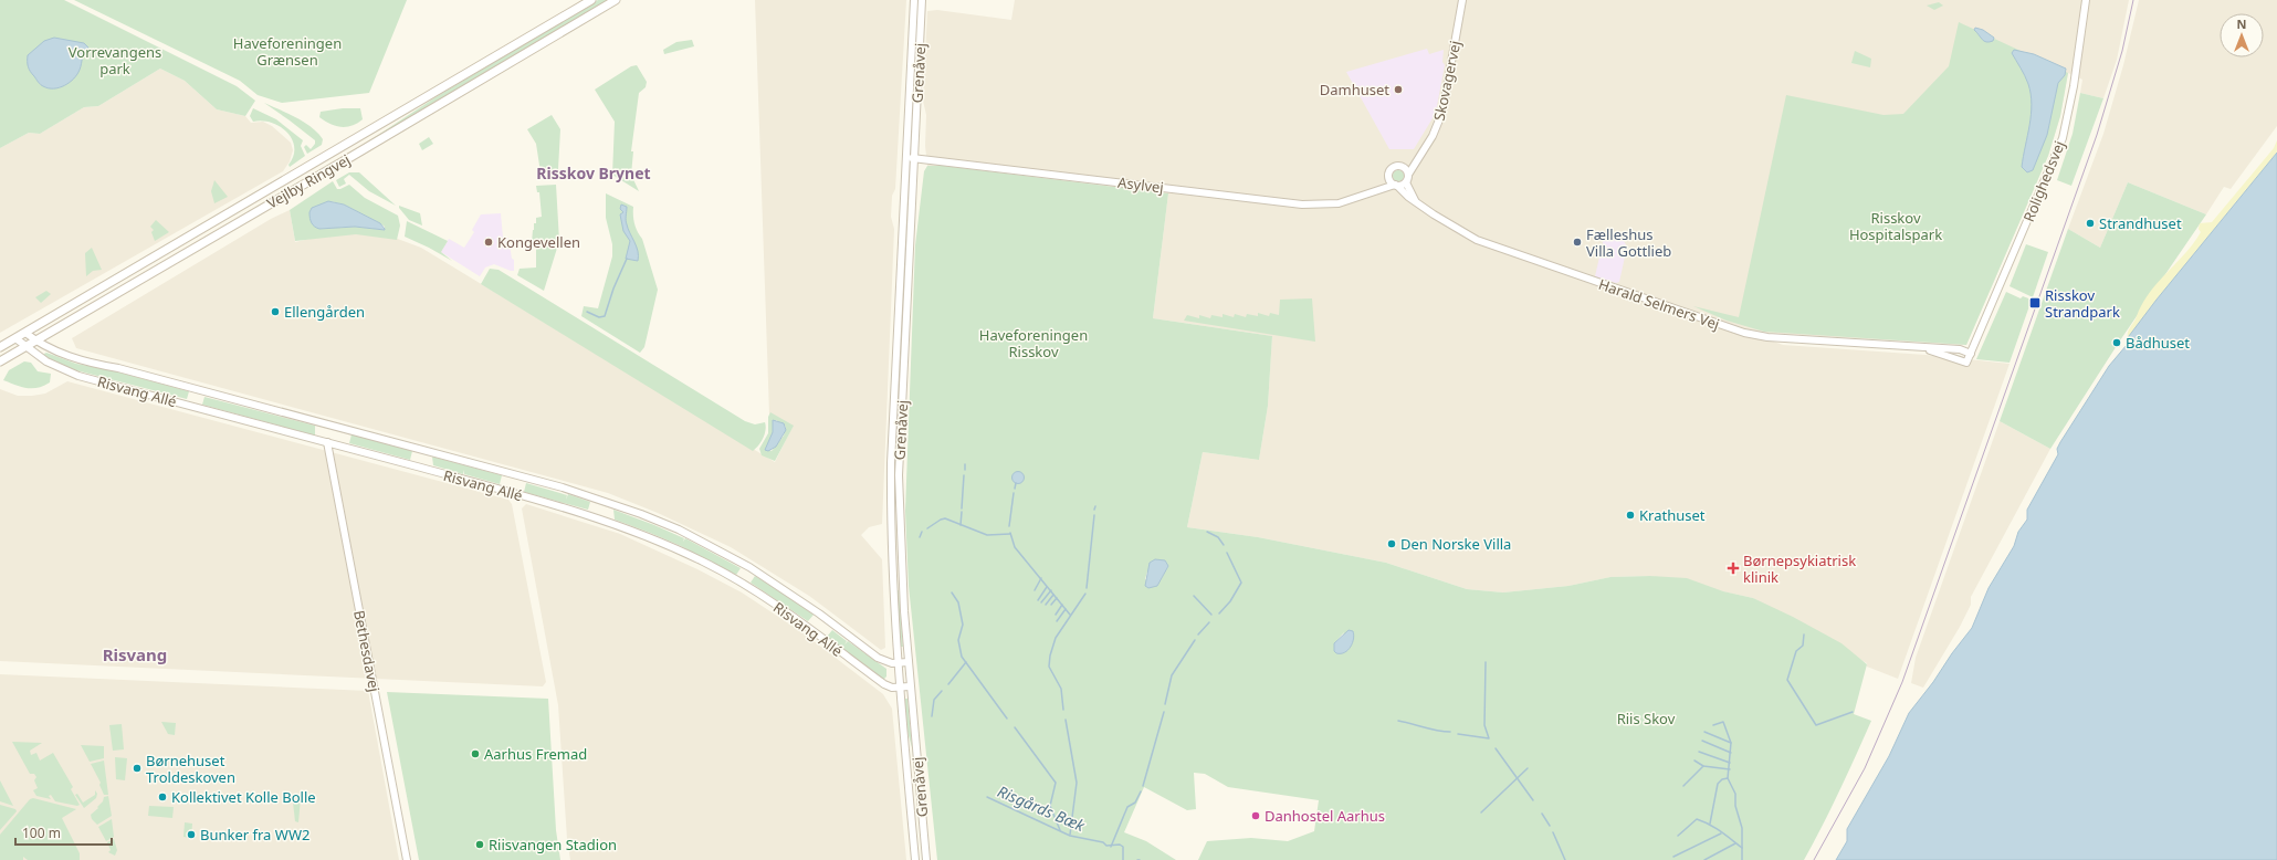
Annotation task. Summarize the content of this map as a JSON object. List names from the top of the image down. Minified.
{"streets":{"main road":["Vejlby Ringvej"],"street":["Grenåvej","Skovagervej","Rolighedsvej","Asylvej","Harald Selmers Vej","Risvang Allé","Bethesdavej"]},"crossings":[["Grenåvej","Asylvej"],["Grenåvej","Risvang Allé"],["Skovagervej","Asylvej"],["Skovagervej","Harald Selmers Vej"],["Vejlby Ringvej","Risvang Allé"],["Rolighedsvej","Harald Selmers Vej"],["Asylvej","Harald Selmers Vej"],["Risvang Allé","Bethesdavej"]],"districts":["Risskov Brynet","Risvang"],"water":["Risgårds Bæk"],"parks":["Haveforeningen Grænsen","Vorrevangens park","Risskov Hospitalspark","Haveforeningen Risskov","Riis Skov"],"places":{"other":["Damhuset","Strandhuset","Kongevellen","Fælleshus Villa Gottlieb","Ellengården","Bådhuset","Krathuset","Den Norske Villa","Aarhus Fremad","Børnehuset Troldeskoven","Kollektivet Kolle Bolle","Danhostel Aarhus","Bunker fra WW2","Riisvangen Stadion"],"transit":["Risskov Strandpark"],"health":["Børnepsykiatrisk klinik"]},"scale_bar":"100 m","north":"top"}
